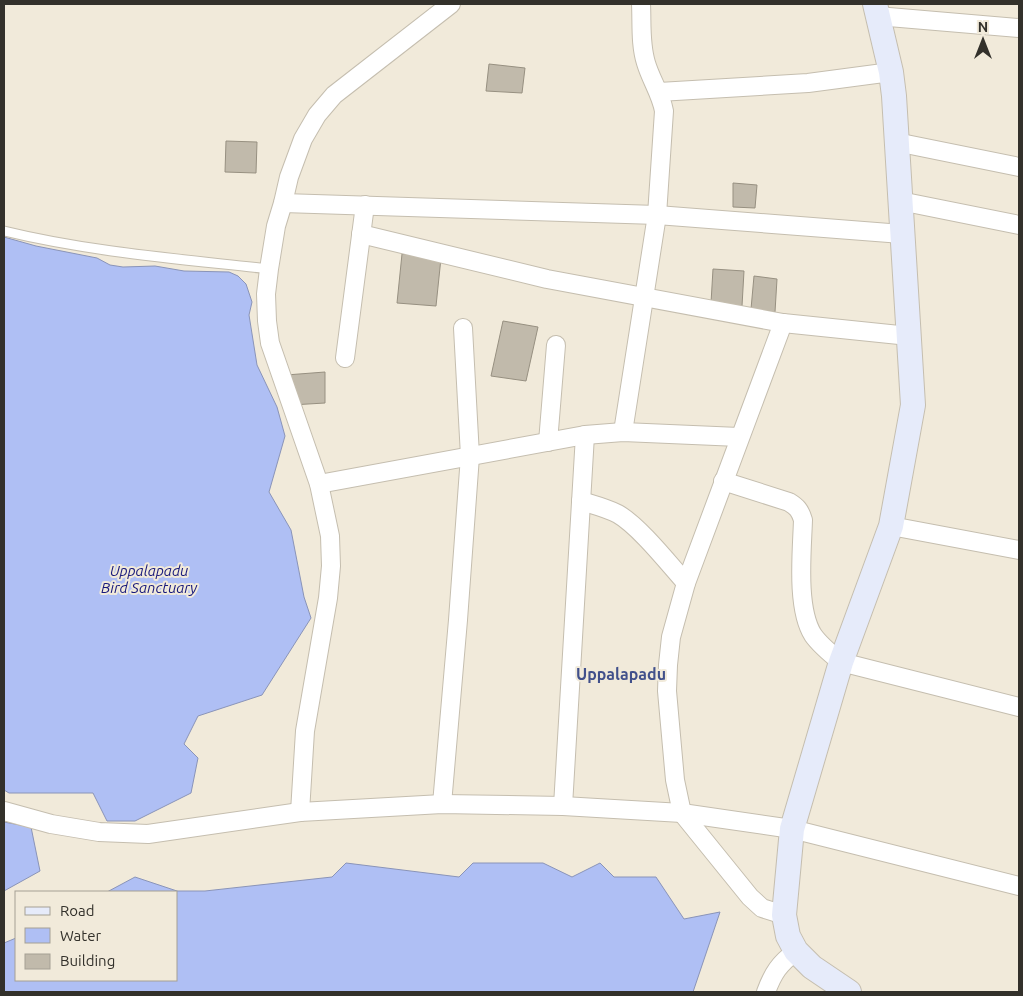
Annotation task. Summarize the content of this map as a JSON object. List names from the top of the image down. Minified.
{"districts":["Uppalapadu"],"water":["Uppalapadu Bird Sanctuary"],"legend":["Road","Water","Building"],"north":"top"}
